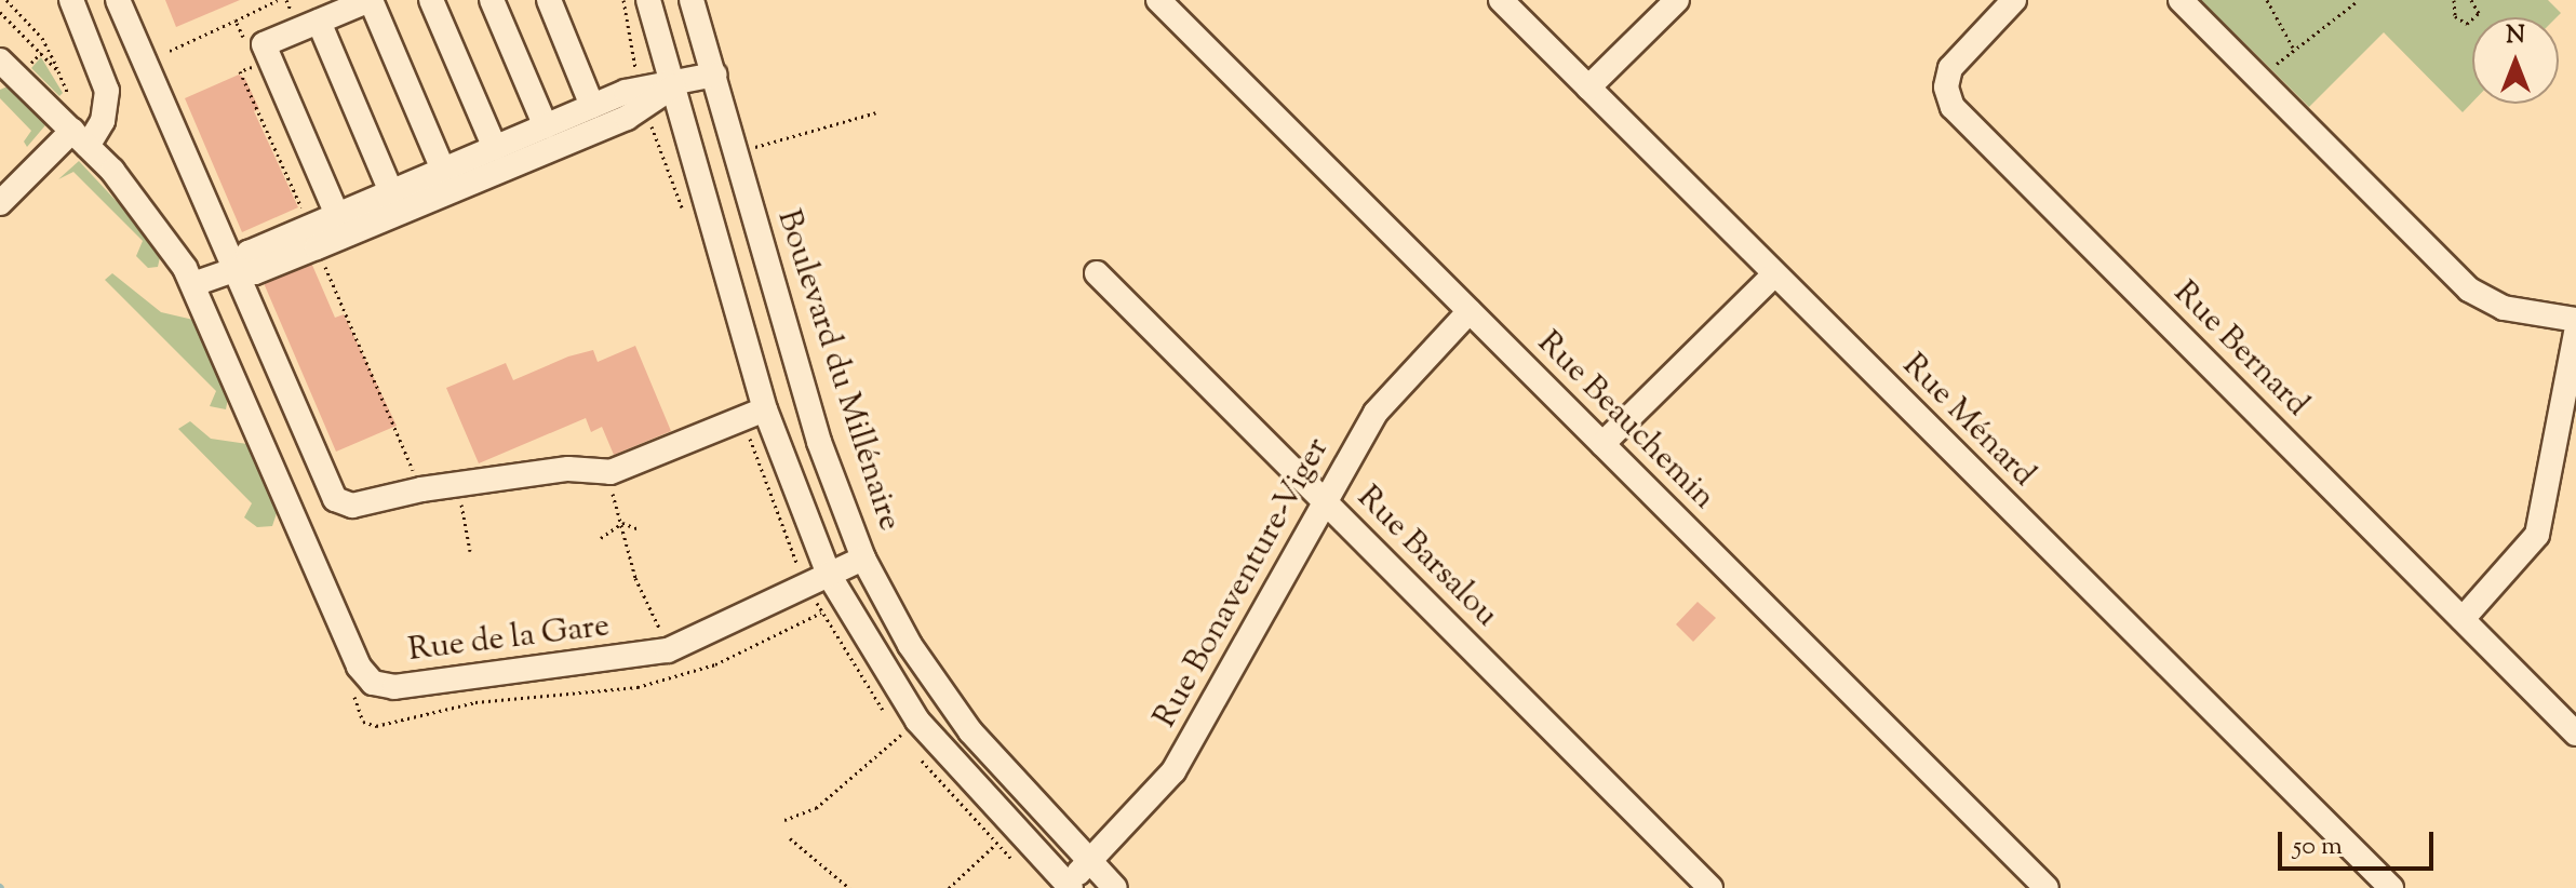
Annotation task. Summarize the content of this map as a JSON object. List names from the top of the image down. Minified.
{"streets":{"street":["Rue Bernard","Boulevard du Millénaire","Rue Beauchemin","Rue Ménard","Rue Barsalou","Rue Bonaventure-Viger","Rue de la Gare"]},"crossings":[["Boulevard du Millénaire","Rue Bonaventure-Viger"],["Boulevard du Millénaire","Rue de la Gare"],["Rue Beauchemin","Rue Bonaventure-Viger"],["Rue Barsalou","Rue Bonaventure-Viger"]],"scale_bar":"50 m","north":"top"}
